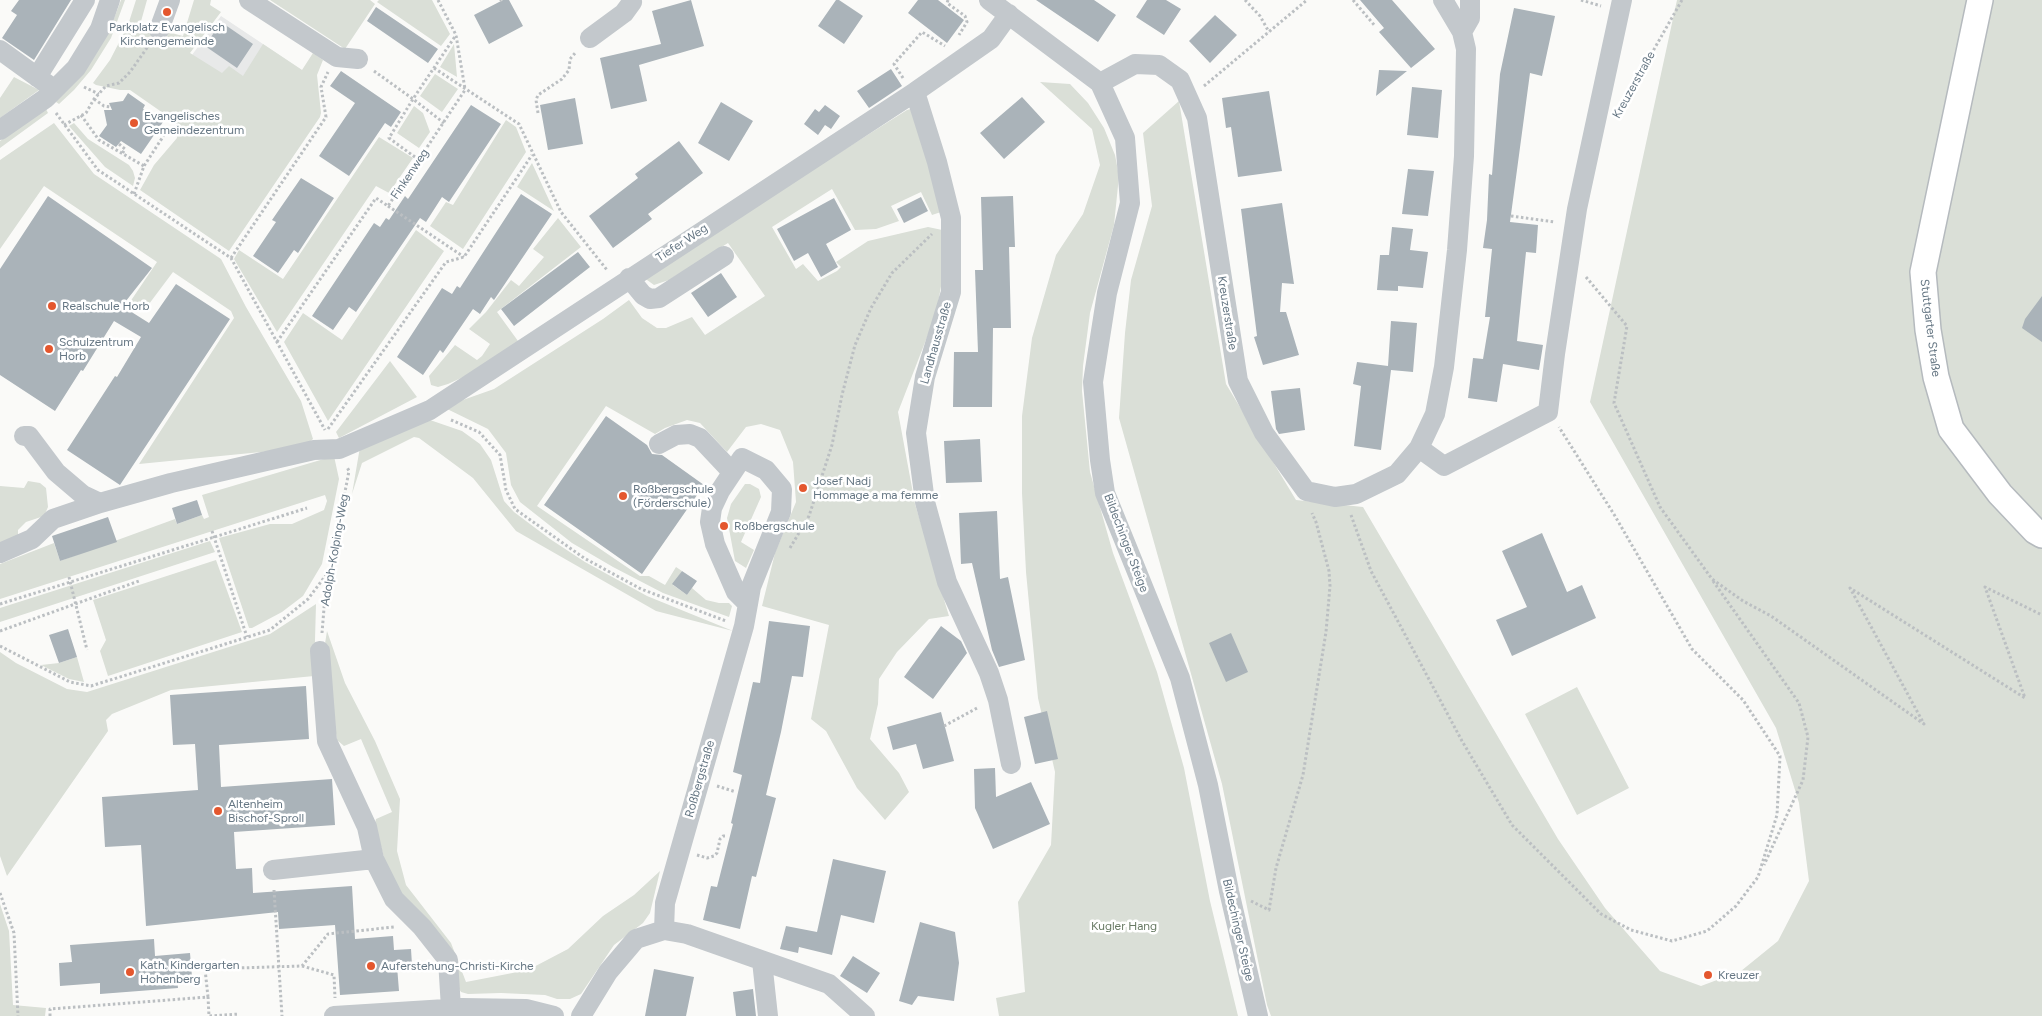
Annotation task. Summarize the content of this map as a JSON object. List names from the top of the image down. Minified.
{"streets":{"main road":["Stuttgarter Straße"],"street":["Kreuzerstraße","Tiefer Weg","Landhausstraße","Bildechinger Steige","Roßbergstraße"],"path":["Finkenweg","Adolph-Kolping-Weg"]},"crossings":[["Kreuzerstraße","Bildechinger Steige"],["Tiefer Weg","Landhausstraße"],["Tiefer Weg","Bildechinger Steige"],["Tiefer Weg","Adolph-Kolping-Weg"]],"parks":["Kugler Hang"],"places":["Parkplatz Evangelisch Kirchengemeinde","Evangelisches Gemeindezentrum","Realschule Horb","Schulzentrum Horb","Josef Nadj Hommage a ma femme","Roßbergschule (Förderschule)","Roßbergschule","Altenheim Bischof-Sproll","Auferstehung-Christi-Kirche","Kath. Kindergarten Hohenberg","Kreuzer"]}
